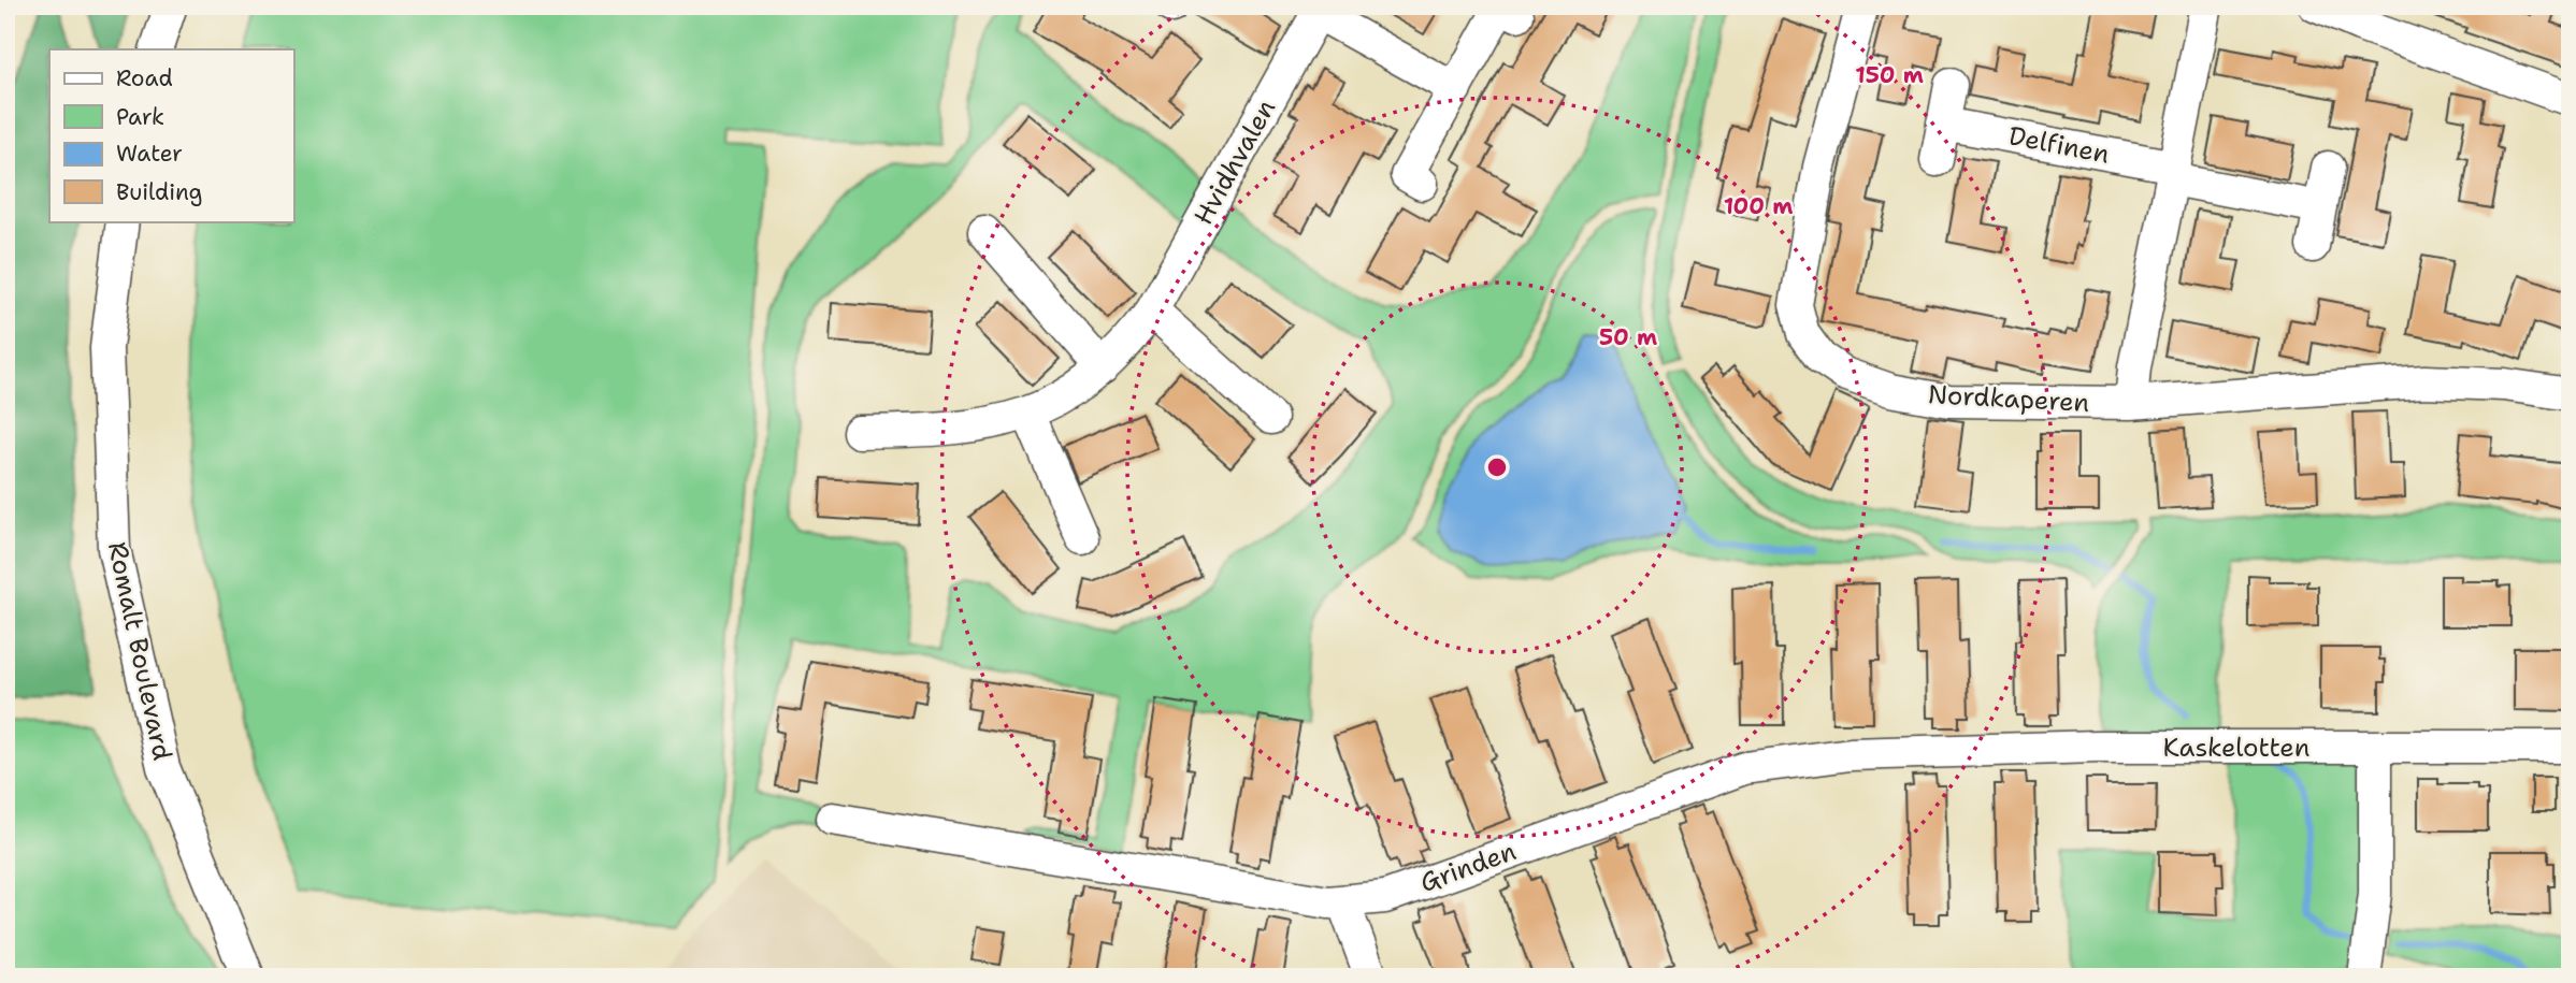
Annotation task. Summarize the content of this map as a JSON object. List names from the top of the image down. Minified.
{"streets":{"street":["Delfinen","Hvidhvalen","Nordkaperen","Romalt Boulevard","Kaskelotten","Grinden"]},"crossings":[["Kaskelotten","Grinden"]],"legend":["Road","Park","Water","Building"],"rings":["150 m","100 m","50 m"]}
